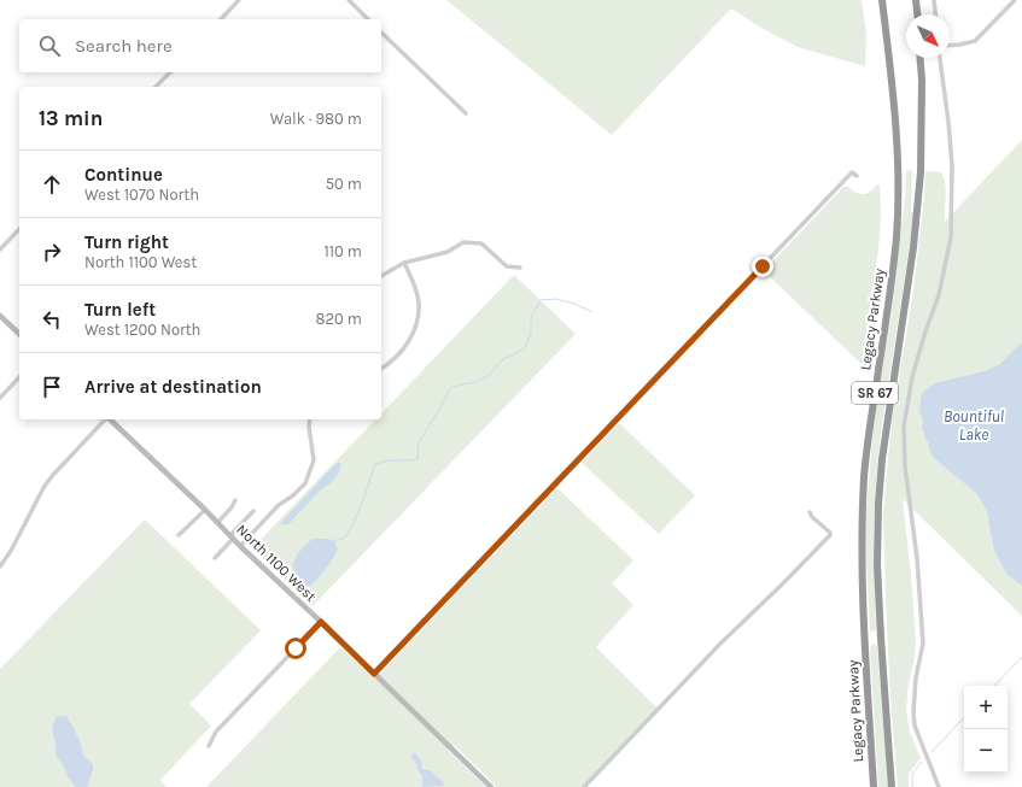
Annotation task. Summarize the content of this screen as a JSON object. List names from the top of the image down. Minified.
{"streets":{"highway":["Legacy Parkway","SR 67"],"street":["North 1100 West"]},"water":["Bountiful Lake"],"north":"bottom right","page":{"search":"Search here","heading":["13 min","Walk · 980 m"],"list":[["Continue","West 1070 North","50 m"],["Turn right","North 1100 West","110 m"],["Turn left","West 1200 North","820 m"],"Arrive at destination"],"map_buttons":["+","−"]}}
